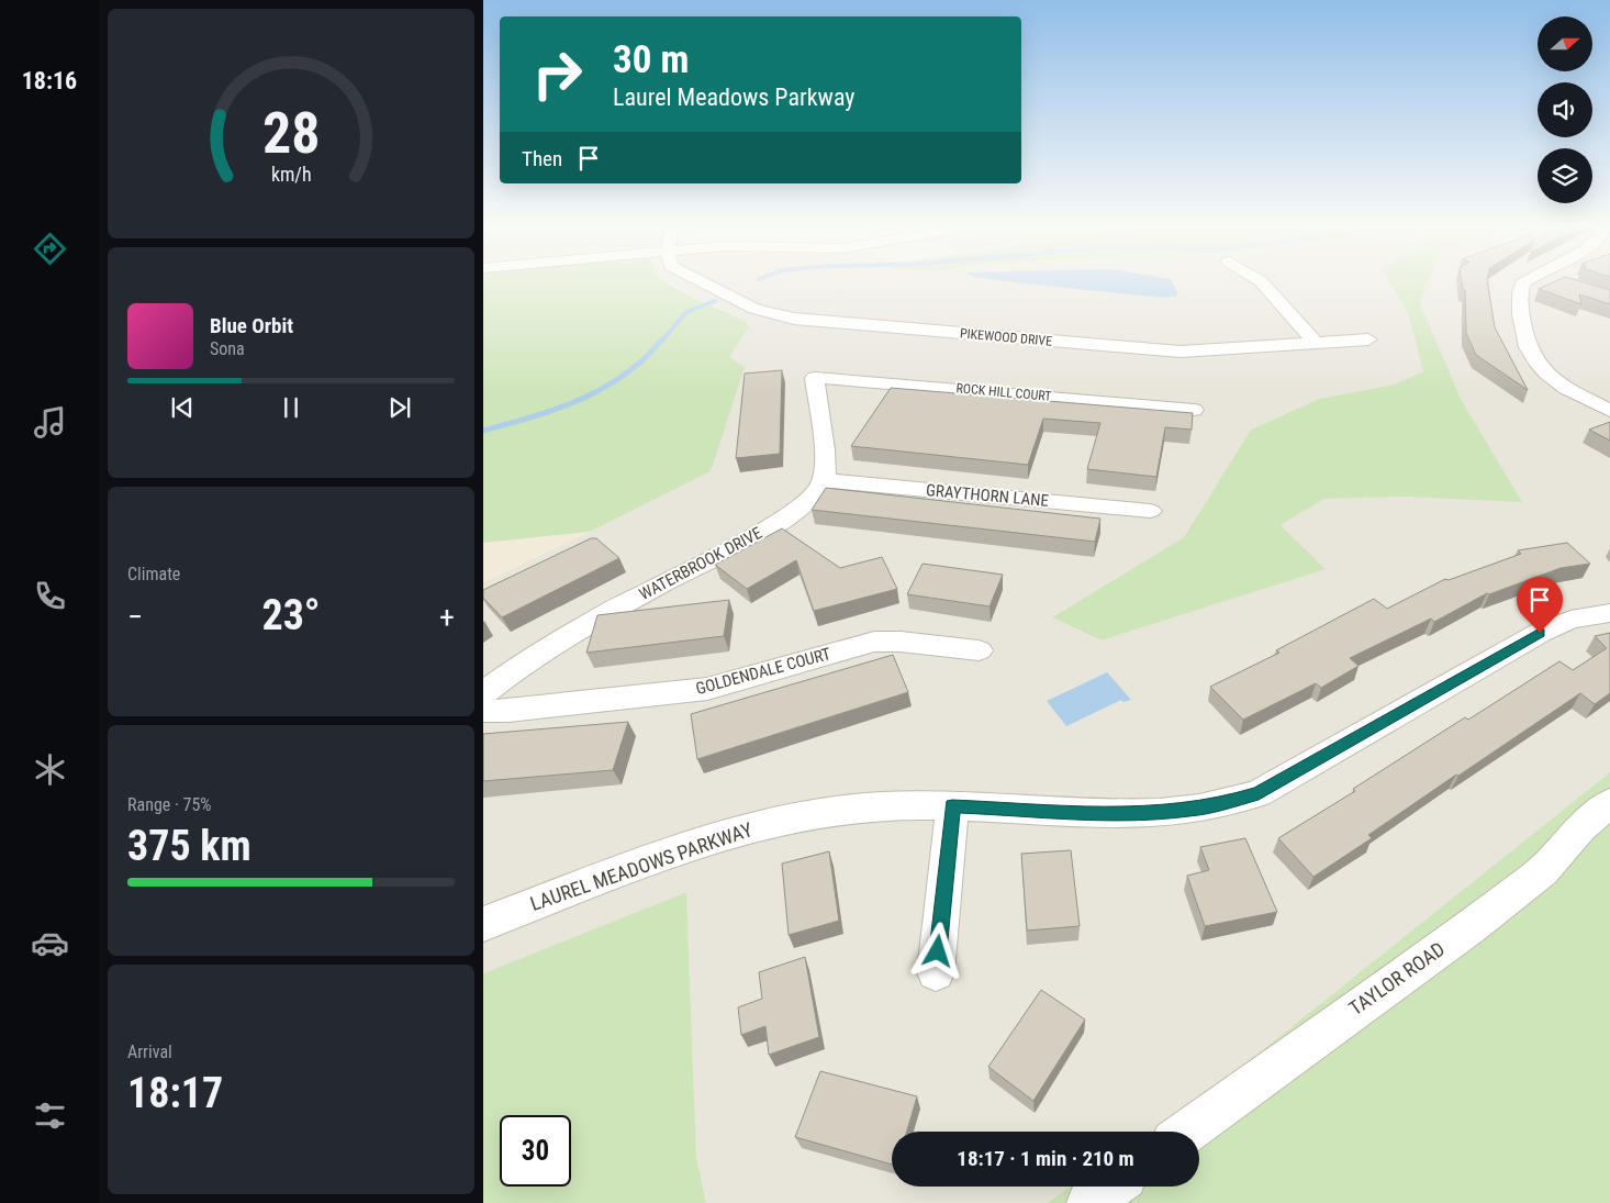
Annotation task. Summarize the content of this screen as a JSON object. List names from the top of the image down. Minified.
{"streets":{"street":["PIKEWOOD DRIVE","ROCK HILL COURT","GRAYTHORN LANE","WATERBROOK DRIVE","GOLDENDALE COURT","LAUREL MEADOWS PARKWAY","TAYLOR ROAD"]},"crossings":[["ROCK HILL COURT","GRAYTHORN LANE"],["ROCK HILL COURT","WATERBROOK DRIVE"],["GRAYTHORN LANE","WATERBROOK DRIVE"]],"north":"right","page":{"tabs":"18:16","turn":["30 m","Laurel Meadows Parkway"],"then":"Then","song":["Blue Orbit","Sona"],"tile":["Climate",["Range · 75%","375 km"],["Arrival","18:17"]],"heat":["−","23°","+"],"limit":"30","trip":"18:17 · 1 min · 210 m","gauge":["28","km/h"]}}
